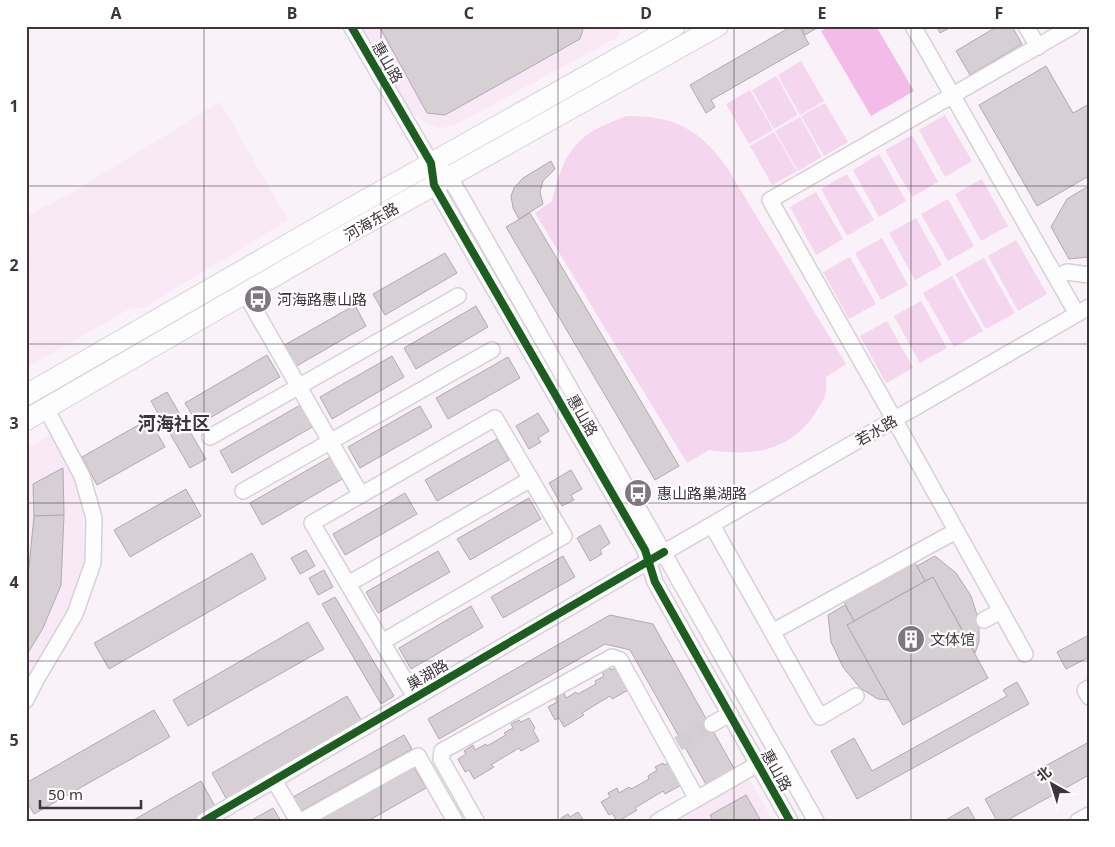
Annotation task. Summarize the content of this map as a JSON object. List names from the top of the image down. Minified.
{"streets":{"main road":["河海东路"],"street":["惠山路","若水路","巢湖路"]},"crossings":[["惠山路","河海东路"],["惠山路","若水路"],["惠山路","巢湖路"],["若水路","巢湖路"]],"districts":["河海社区"],"places":{"bus stop":["河海路惠山路","惠山路巢湖路"],"building":["文体馆"]},"scale_bar":"50 m","north":"top left","grid":{"columns":["A","B","C","D","E","F"],"rows":["1","2","3","4","5"]}}
